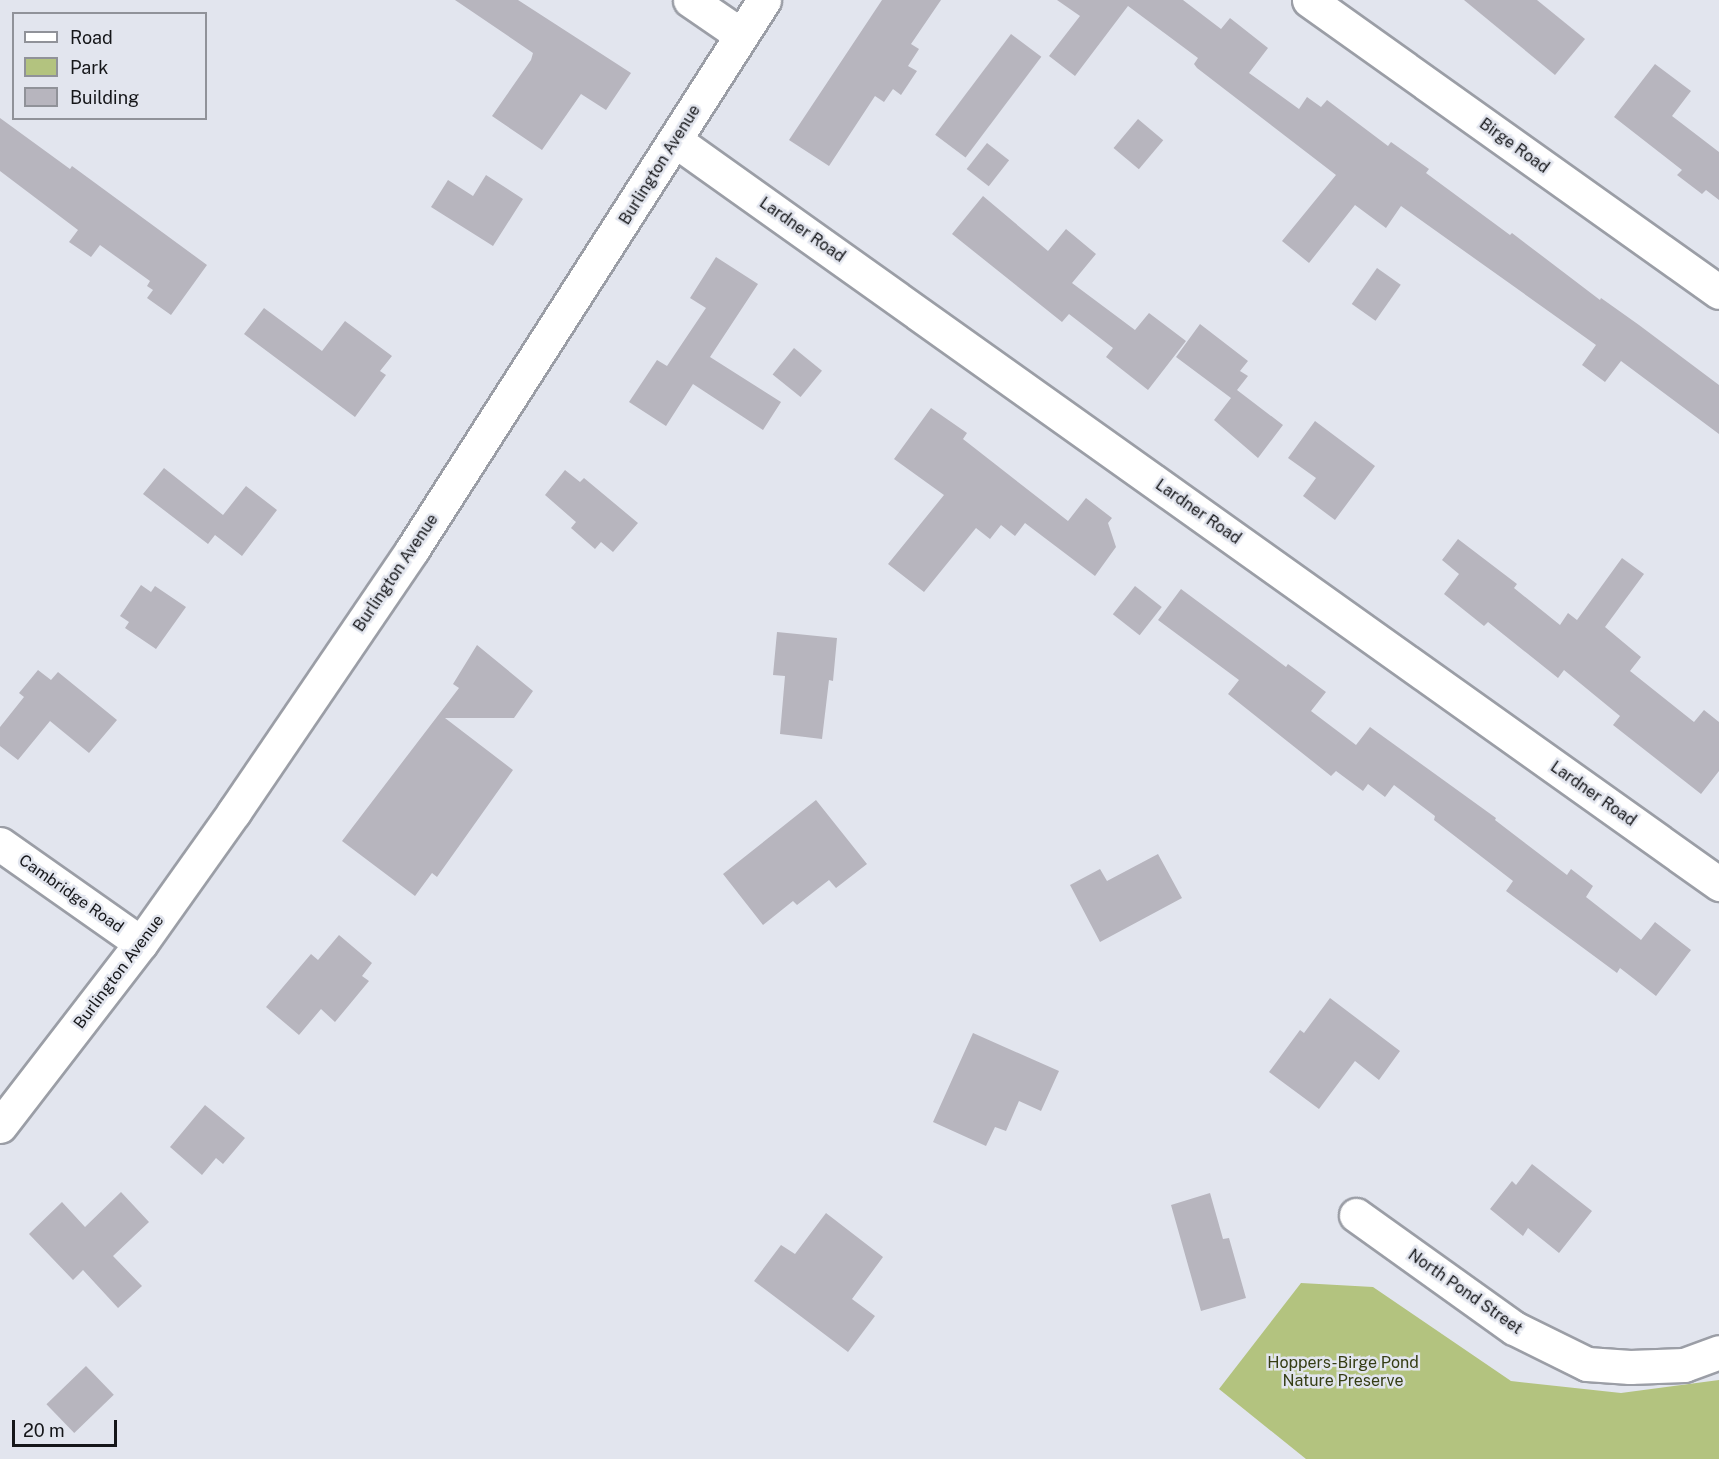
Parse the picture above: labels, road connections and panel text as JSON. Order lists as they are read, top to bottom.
{
  "streets": {
    "street": [
      "Birge Road",
      "Burlington Avenue",
      "Lardner Road",
      "Cambridge Road",
      "North Pond Street"
    ]
  },
  "crossings": [
    ["Burlington Avenue", "Lardner Road"],
    ["Burlington Avenue", "Cambridge Road"]
  ],
  "parks": ["Hoppers-Birge Pond Nature Preserve"],
  "legend": ["Road", "Park", "Building"],
  "scale_bar": "20 m"
}
